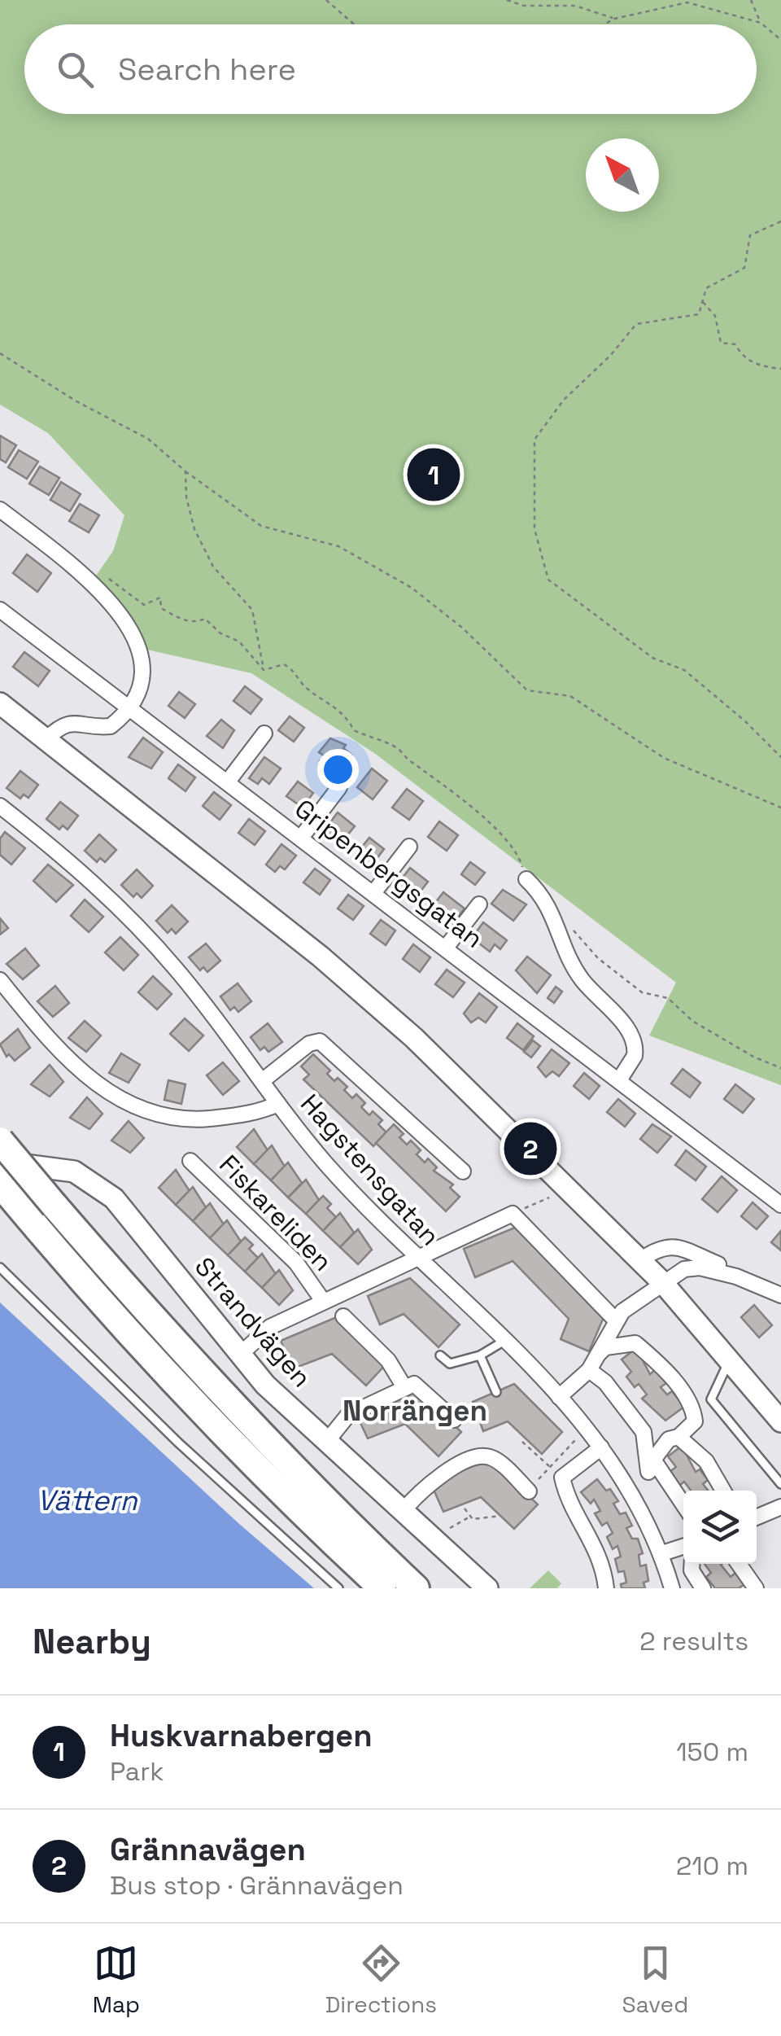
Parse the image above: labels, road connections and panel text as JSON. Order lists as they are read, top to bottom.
{
  "streets": {
    "main road": ["Strandvägen"],
    "street": ["Gripenbergsgatan", "Hagstensgatan", "Fiskareliden"]
  },
  "crossings": [
    ["Hagstensgatan", "Fiskareliden"],
    ["Fiskareliden", "Strandvägen"]
  ],
  "districts": ["Norrängen"],
  "water": ["Vättern"],
  "north": "top left",
  "page": {
    "search": "Search here",
    "pins": ["1", "2"],
    "heading": ["Nearby", "2 results"],
    "list": [
      {
        "mark": "1",
        "name": "Huskvarnabergen",
        "note": "Park",
        "value": "150 m"
      },
      {
        "mark": "2",
        "name": "Grännavägen",
        "note": "Bus stop · Grännavägen",
        "value": "210 m"
      }
    ],
    "nav": ["Map", "Directions", "Saved"]
  }
}
